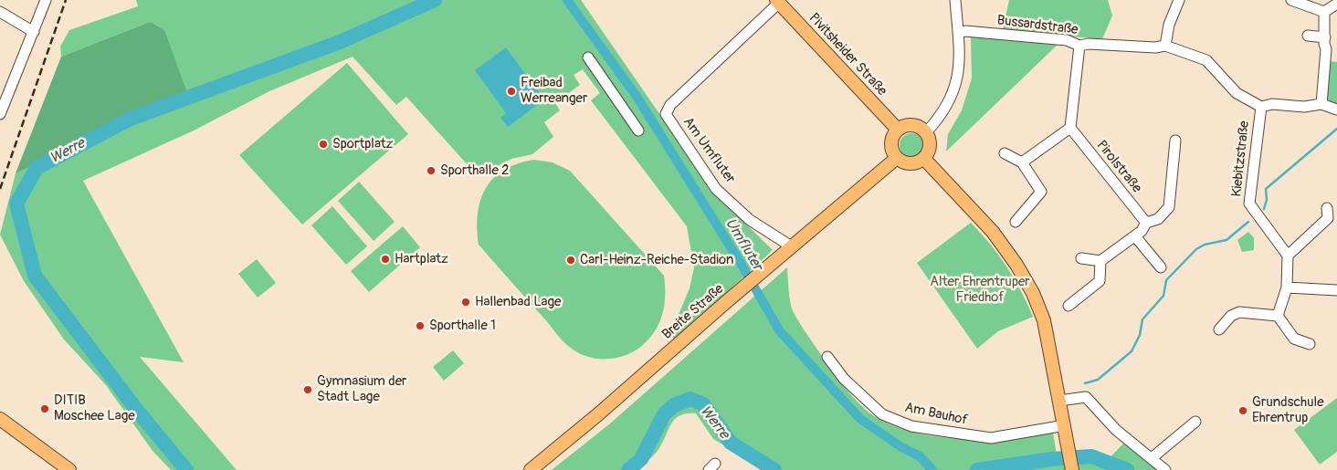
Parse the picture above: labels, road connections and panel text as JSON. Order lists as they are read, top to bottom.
{
  "streets": {
    "main road": ["Pivitsheider Straße", "Breite Straße"],
    "street": [
      "Bussardstraße",
      "Am Umfluter",
      "Kiebitzstraße",
      "Pirolstraße",
      "Am Bauhof"
    ]
  },
  "crossings": [
    ["Bussardstraße", "Kiebitzstraße"],
    ["Pivitsheider Straße", "Am Umfluter"],
    ["Pivitsheider Straße", "Breite Straße"],
    ["Am Umfluter", "Breite Straße"]
  ],
  "water": ["Werre", "Umfluter"],
  "parks": ["Alter Ehrentruper Friedhof"],
  "places": [
    "Freibad Werreanger",
    "Sportplatz",
    "Sporthalle 2",
    "Hartplatz",
    "Carl-Heinz-Reiche-Stadion",
    "Hallenbad Lage",
    "Sporthalle 1",
    "Gymnasium der Stadt Lage",
    "DITIB Moschee Lage",
    "Grundschule Ehrentrup"
  ]
}
